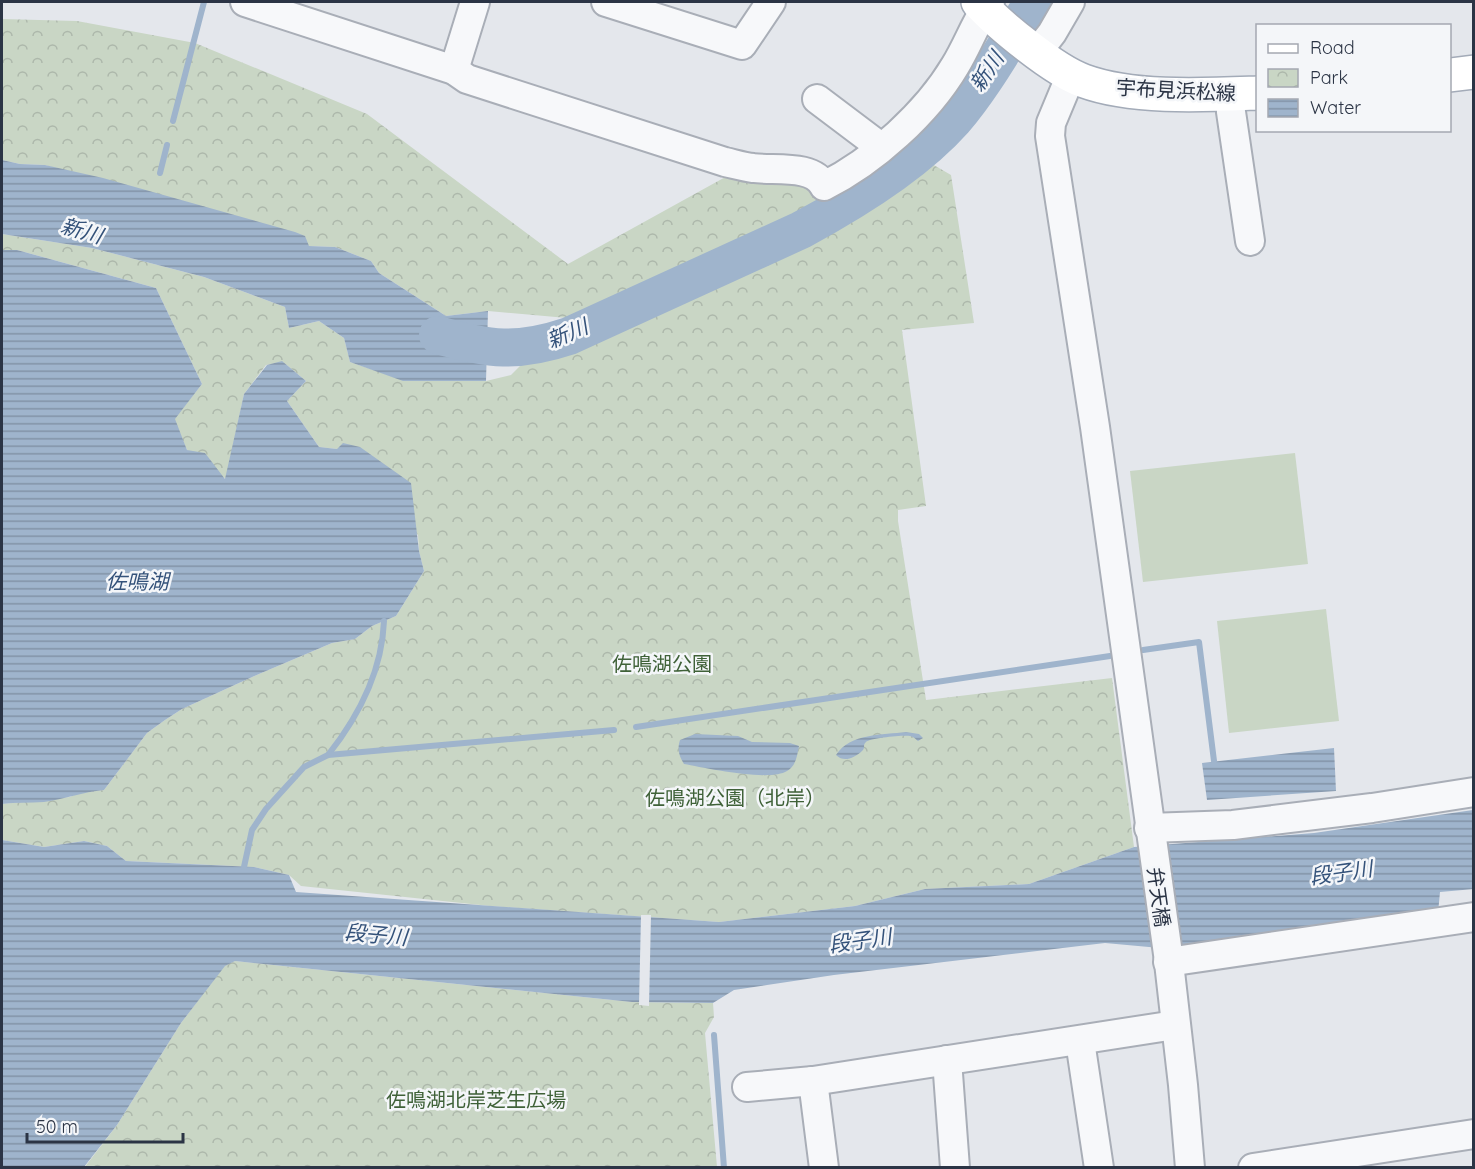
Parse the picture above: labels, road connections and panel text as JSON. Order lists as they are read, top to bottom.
{
  "streets": {
    "main road": ["宇布見浜松線"],
    "street": ["弁天橋"]
  },
  "crossings": [
    ["宇布見浜松線", "弁天橋"]
  ],
  "water": ["新川", "佐鳴湖", "段子川"],
  "parks": ["佐鳴湖公園", "佐鳴湖公園（北岸）", "佐鳴湖北岸芝生広場"],
  "legend": ["Road", "Park", "Water"],
  "scale_bar": "50 m"
}
